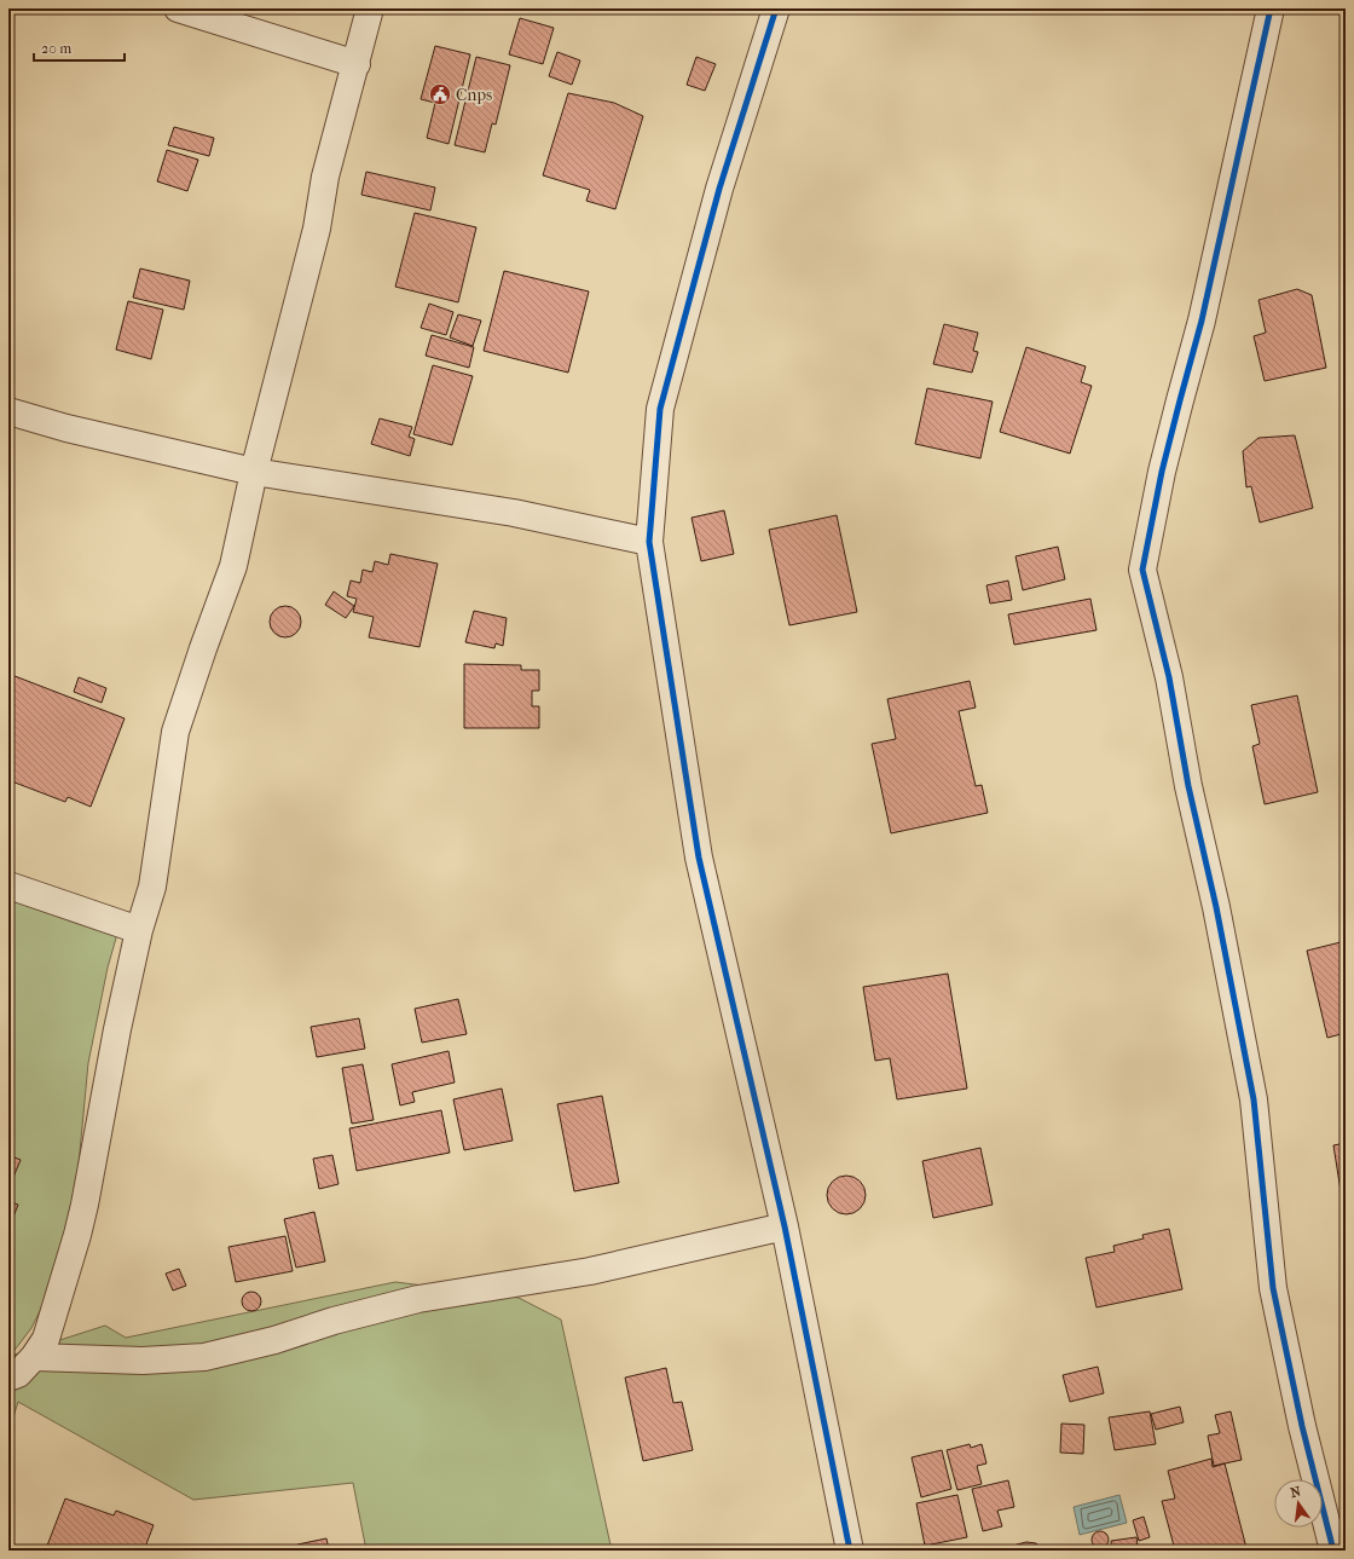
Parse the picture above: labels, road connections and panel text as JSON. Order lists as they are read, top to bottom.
{
  "places": {
    "public building": ["Cnps"]
  },
  "scale_bar": "20 m",
  "north": "top"
}
